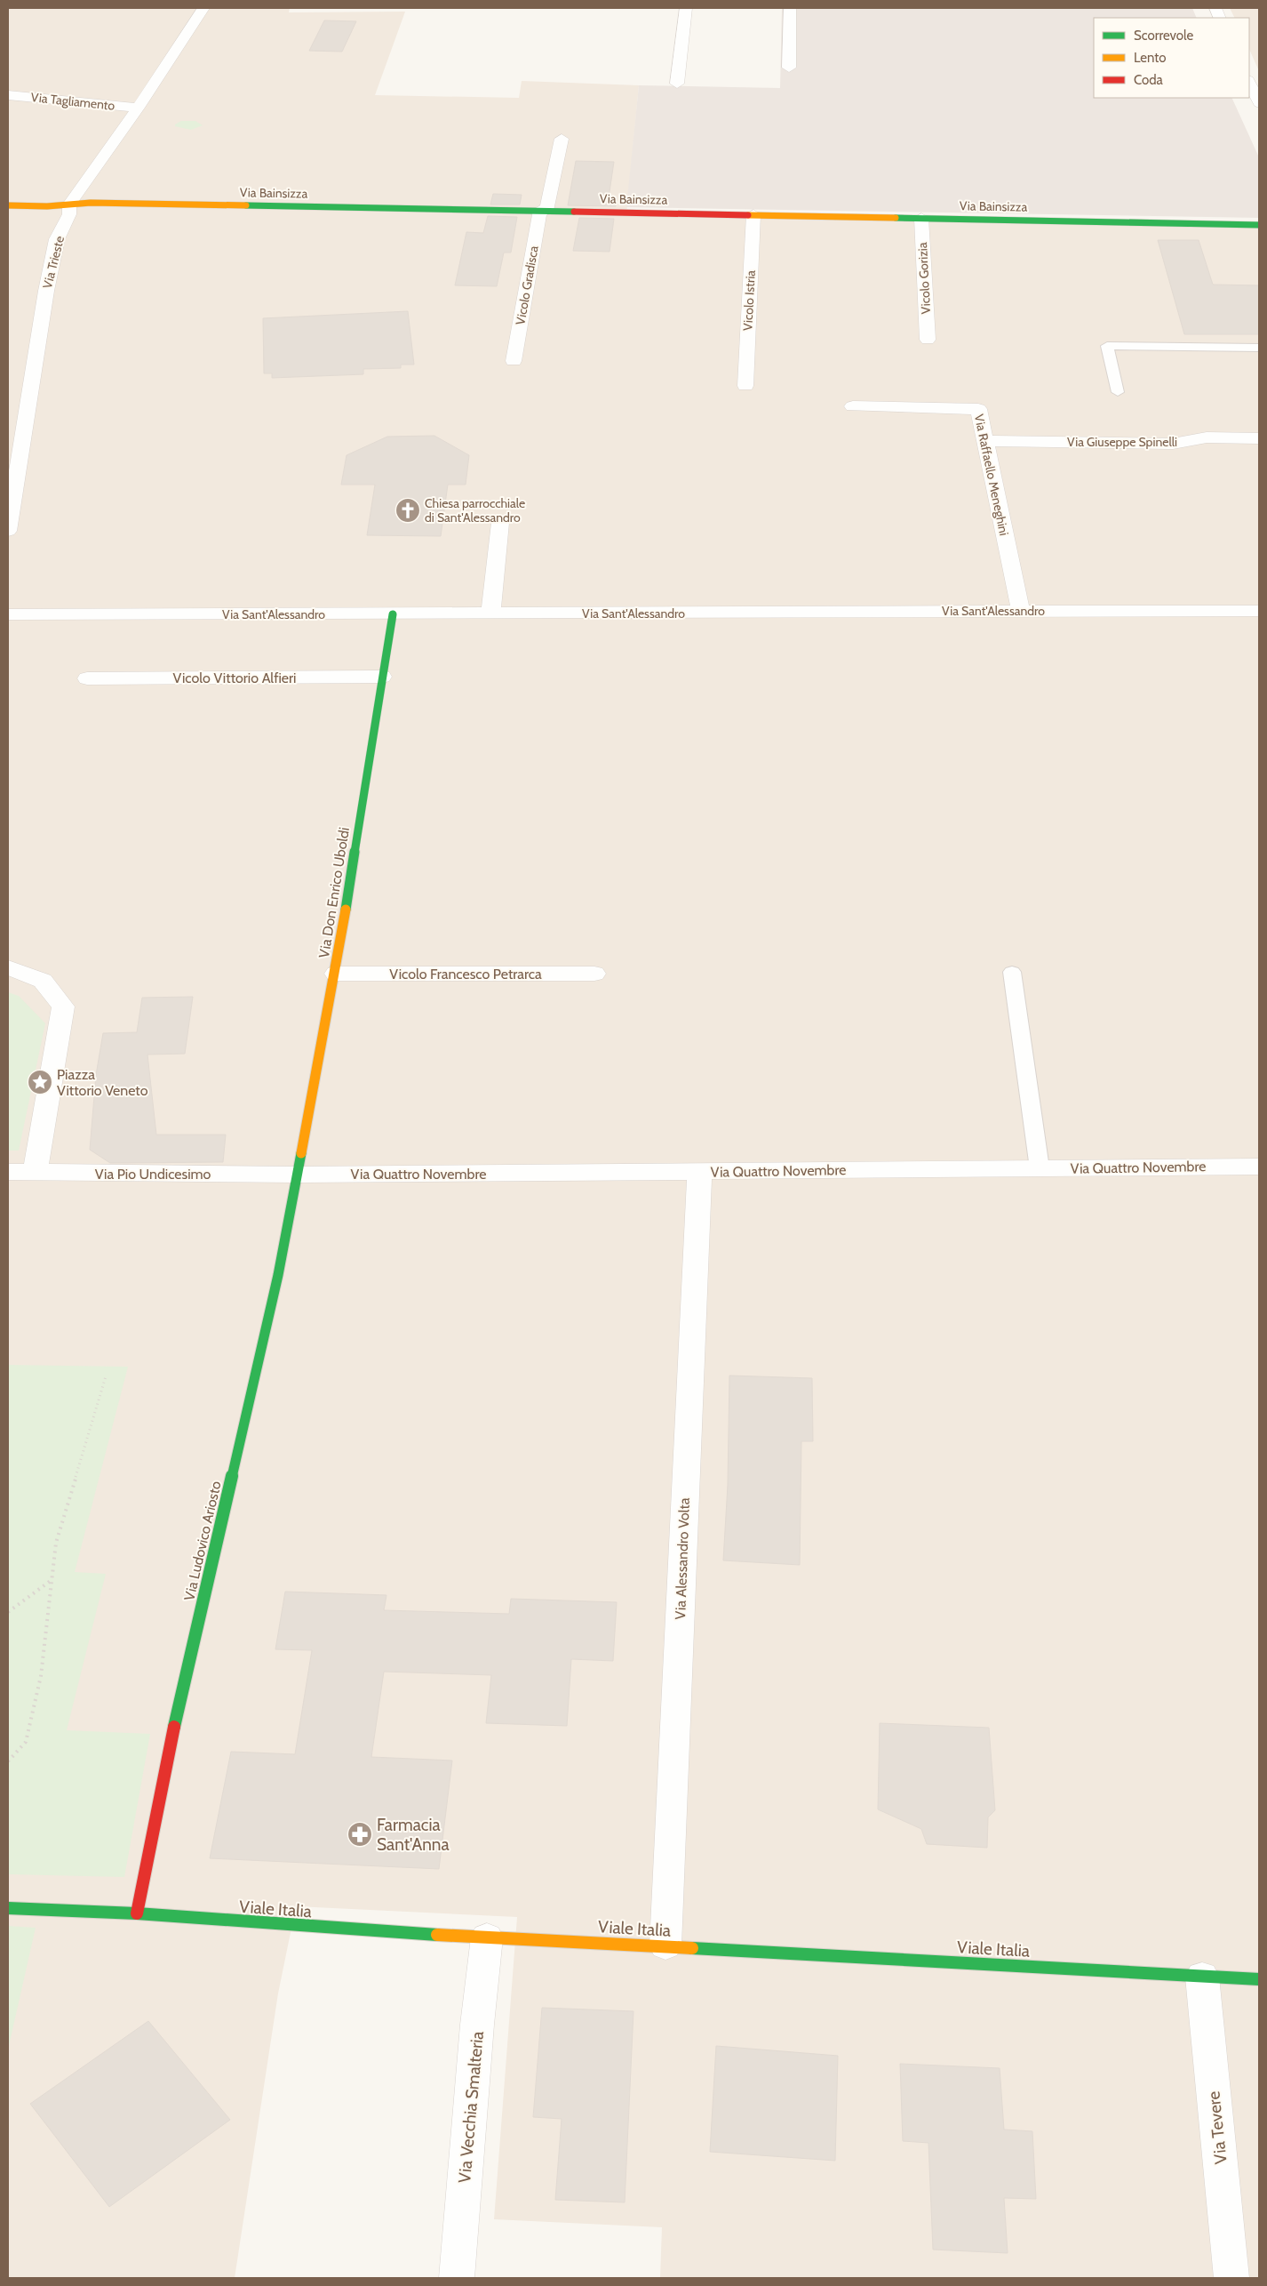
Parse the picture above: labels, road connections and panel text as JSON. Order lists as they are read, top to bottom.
{
  "streets": {
    "street": [
      "Via Tagliamento",
      "Via Bainsizza",
      "Via Trieste",
      "Vicolo Gorizia",
      "Vicolo Gradisca",
      "Vicolo Istria",
      "Via Giuseppe Spinelli",
      "Via Raffaello Meneghini",
      "Via Sant'Alessandro",
      "Vicolo Vittorio Alfieri",
      "Via Don Enrico Uboldi",
      "Vicolo Francesco Petrarca",
      "Via Quattro Novembre",
      "Via Pio Undicesimo",
      "Via Ludovico Ariosto",
      "Via Alessandro Volta",
      "Viale Italia",
      "Via Vecchia Smalteria",
      "Via Tevere"
    ]
  },
  "crossings": [
    ["Via Tagliamento", "Via Trieste"],
    ["Via Bainsizza", "Via Trieste"],
    ["Via Bainsizza", "Vicolo Gorizia"],
    ["Via Bainsizza", "Vicolo Gradisca"],
    ["Via Bainsizza", "Vicolo Istria"],
    ["Via Giuseppe Spinelli", "Via Raffaello Meneghini"],
    ["Via Raffaello Meneghini", "Via Sant'Alessandro"],
    ["Via Sant'Alessandro", "Via Don Enrico Uboldi"],
    ["Vicolo Vittorio Alfieri", "Via Don Enrico Uboldi"],
    ["Via Don Enrico Uboldi", "Vicolo Francesco Petrarca"],
    ["Via Don Enrico Uboldi", "Via Quattro Novembre"],
    ["Via Don Enrico Uboldi", "Via Pio Undicesimo"],
    ["Via Don Enrico Uboldi", "Via Ludovico Ariosto"],
    ["Via Quattro Novembre", "Via Pio Undicesimo"],
    ["Via Quattro Novembre", "Via Ludovico Ariosto"],
    ["Via Quattro Novembre", "Via Alessandro Volta"],
    ["Via Pio Undicesimo", "Via Ludovico Ariosto"],
    ["Via Ludovico Ariosto", "Viale Italia"],
    ["Via Alessandro Volta", "Viale Italia"],
    ["Viale Italia", "Via Vecchia Smalteria"],
    ["Viale Italia", "Via Tevere"]
  ],
  "places": {
    "church": ["Chiesa parrocchiale di Sant'Alessandro"],
    "place": ["Piazza Vittorio Veneto"],
    "pharmacy": ["Farmacia Sant'Anna"]
  },
  "legend": ["Scorrevole", "Lento", "Coda"]
}
